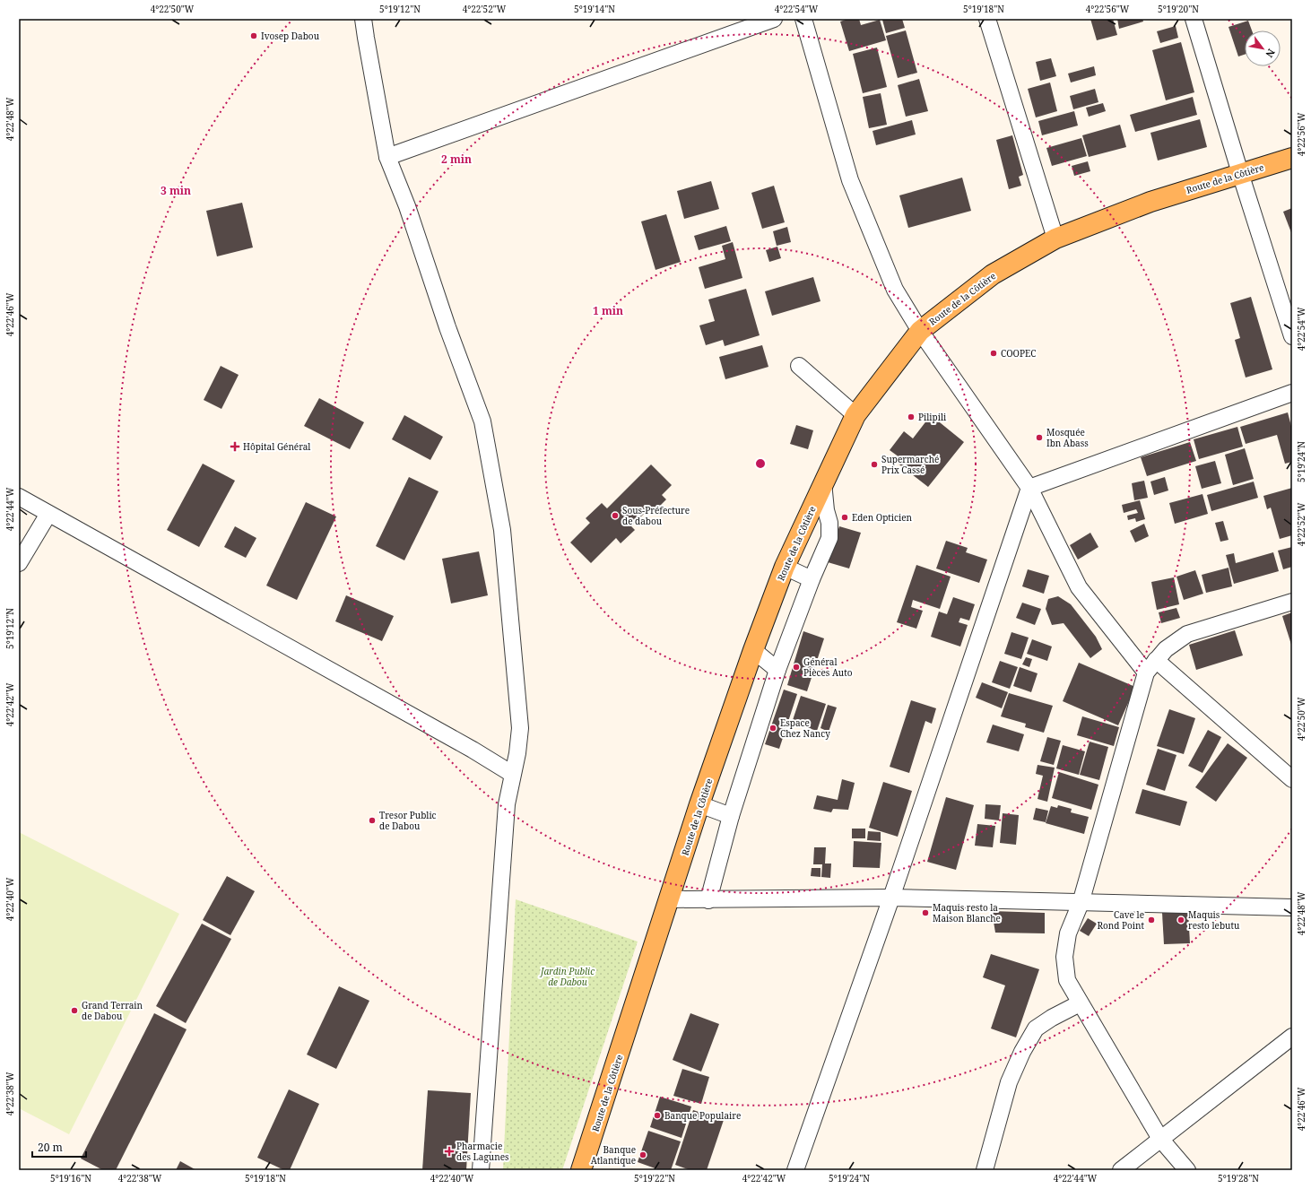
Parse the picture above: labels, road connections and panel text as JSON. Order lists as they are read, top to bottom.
{
  "streets": {
    "main road": ["Route de la Côtière"]
  },
  "parks": ["Jardin Public de Dabou"],
  "places": {
    "other": [
      "Ivosep Dabou",
      "COOPEC",
      "Pilipili",
      "Mosquée Ibn Abass",
      "Supermarché Prix Cassé",
      "Sous-Préfecture de dabou",
      "Eden Opticien",
      "Général Pièces Auto",
      "Espace Chez Nancy",
      "Tresor Public de Dabou",
      "Maquis resto la Maison Blanche",
      "Cave le Rond Point",
      "Maquis resto lebutu",
      "Grand Terrain de Dabou",
      "Banque Populaire",
      "Banque Atlantique"
    ],
    "health": ["Hôpital Général", "Pharmacie des Lagunes"]
  },
  "scale_bar": "20 m",
  "north": "bottom right",
  "coordinates": [
    "4°22'50\"W",
    "5°19'12\"N",
    "4°22'52\"W",
    "5°19'14\"N",
    "4°22'54\"W",
    "5°19'18\"N",
    "4°22'56\"W",
    "5°19'20\"N",
    "4°22'48\"W",
    "4°22'46\"W",
    "5°19'24\"N",
    "4°22'44\"W",
    "4°22'42\"W",
    "4°22'40\"W",
    "4°22'38\"W",
    "5°19'16\"N",
    "5°19'22\"N",
    "5°19'28\"N"
  ],
  "rings": ["2 min", "3 min", "1 min"]
}
